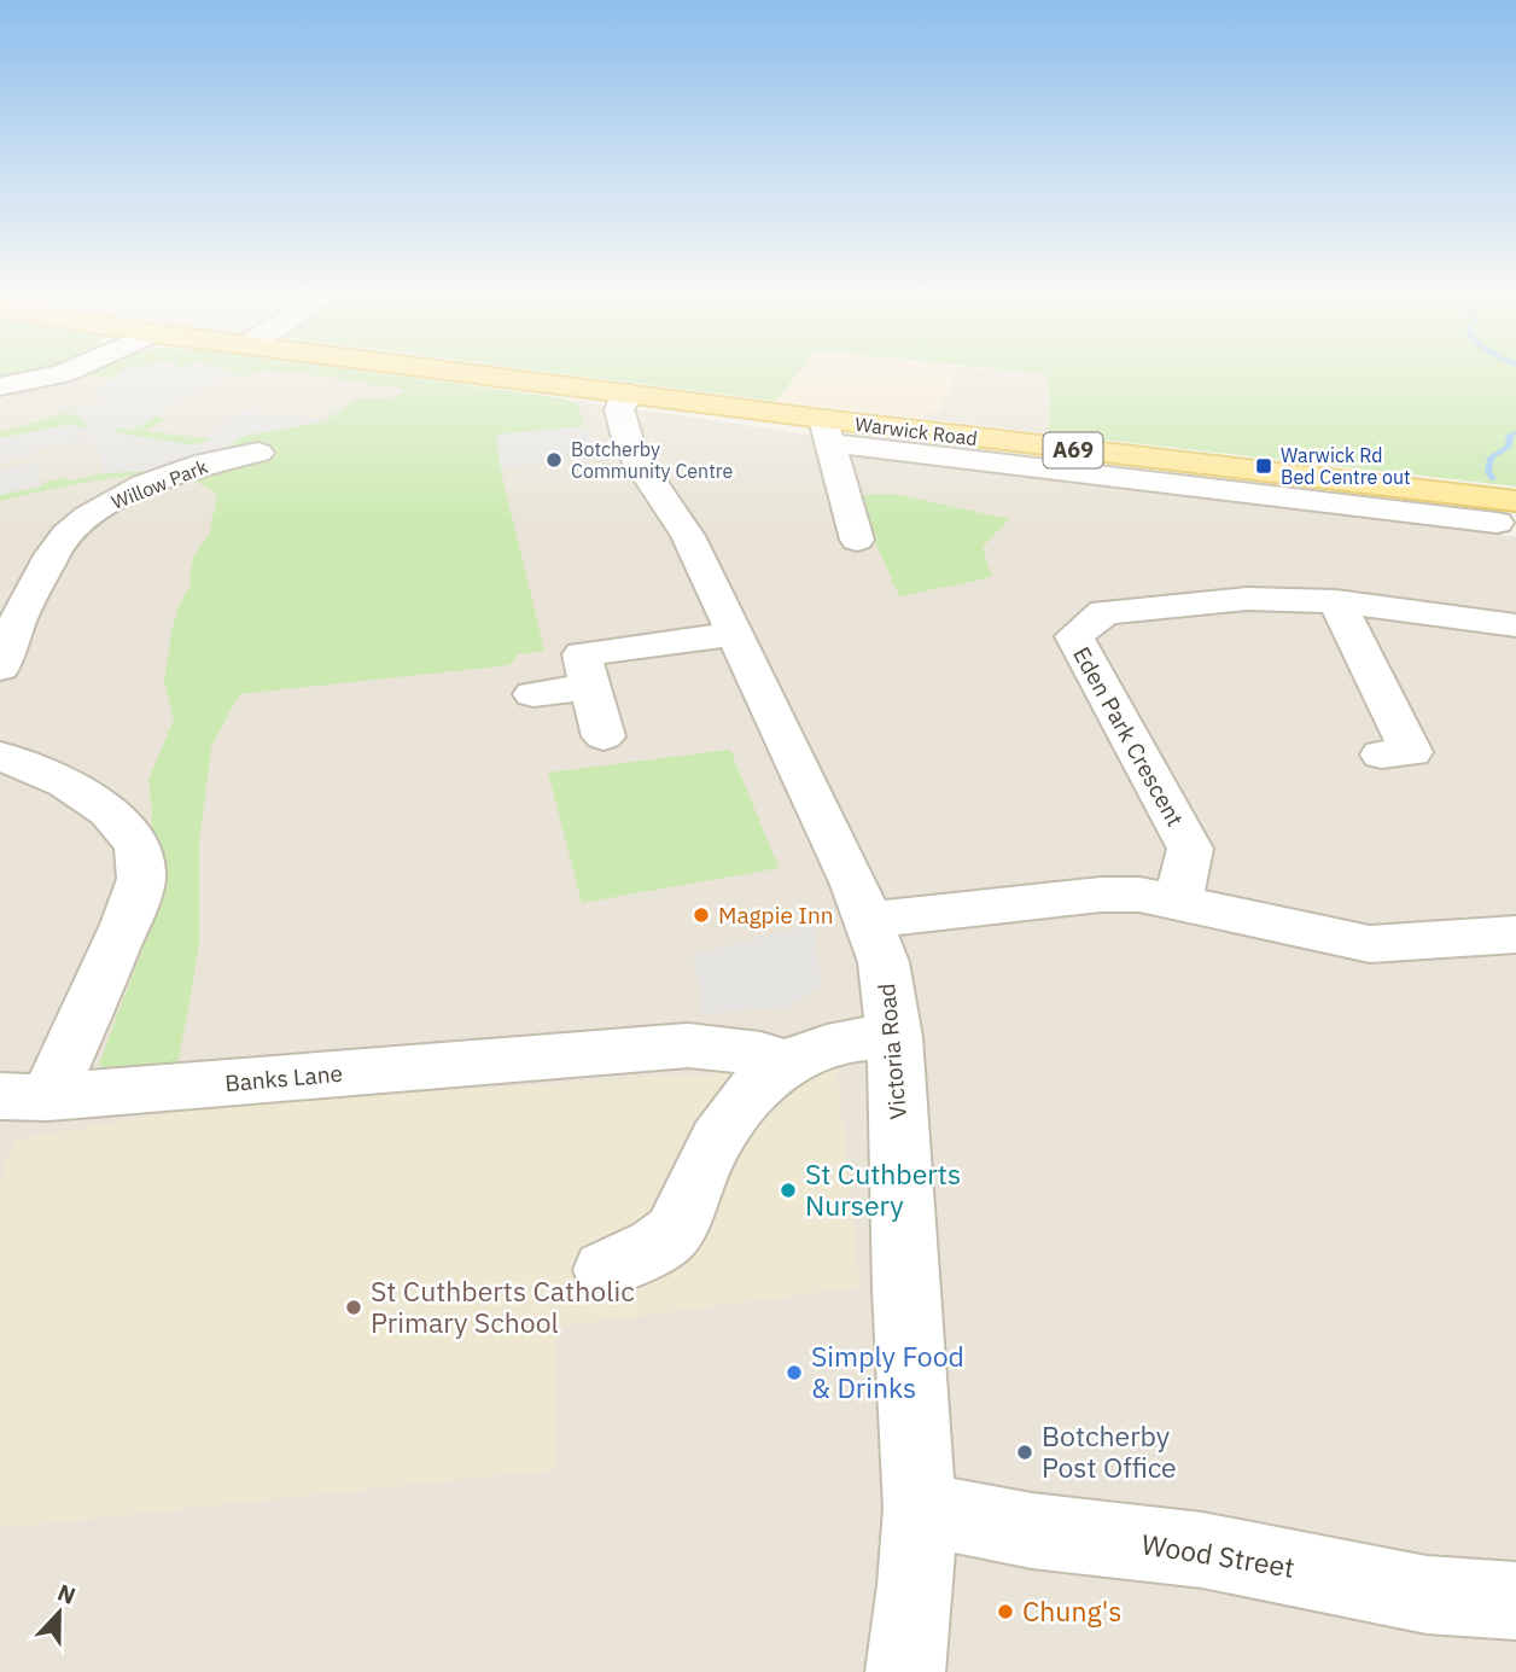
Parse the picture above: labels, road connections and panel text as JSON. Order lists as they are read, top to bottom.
{
  "streets": {
    "main road": ["Warwick Road"],
    "street": [
      "Willow Park",
      "Eden Park Crescent",
      "Victoria Road",
      "Banks Lane",
      "Wood Street"
    ]
  },
  "crossings": [
    ["Warwick Road", "Victoria Road"],
    ["Victoria Road", "Wood Street"]
  ],
  "places": {
    "other": [
      "Botcherby Community Centre",
      "Magpie Inn",
      "St Cuthberts Nursery",
      "St Cuthberts Catholic Primary School",
      "Simply Food & Drinks",
      "Botcherby Post Office",
      "Chung's"
    ],
    "transit": ["Warwick Rd Bed Centre out"]
  },
  "north": "top"
}
